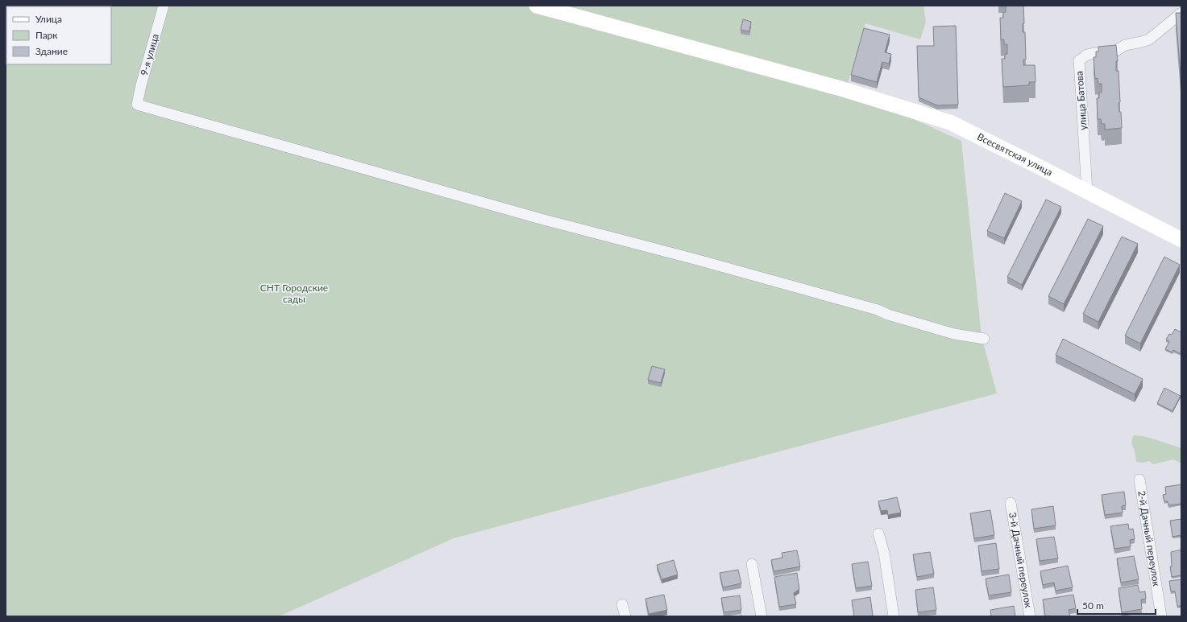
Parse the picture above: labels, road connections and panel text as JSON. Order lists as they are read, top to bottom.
{
  "streets": {
    "street": [
      "9-я улица",
      "улица Батова",
      "Всесвятская улица",
      "2-й Дачный переулок",
      "3-й Дачный переулок"
    ]
  },
  "crossings": [
    ["улица Батова", "Всесвятская улица"]
  ],
  "parks": ["СНТ Городские сады"],
  "legend": ["Улица", "Парк", "Здание"],
  "scale_bar": "50 m"
}
